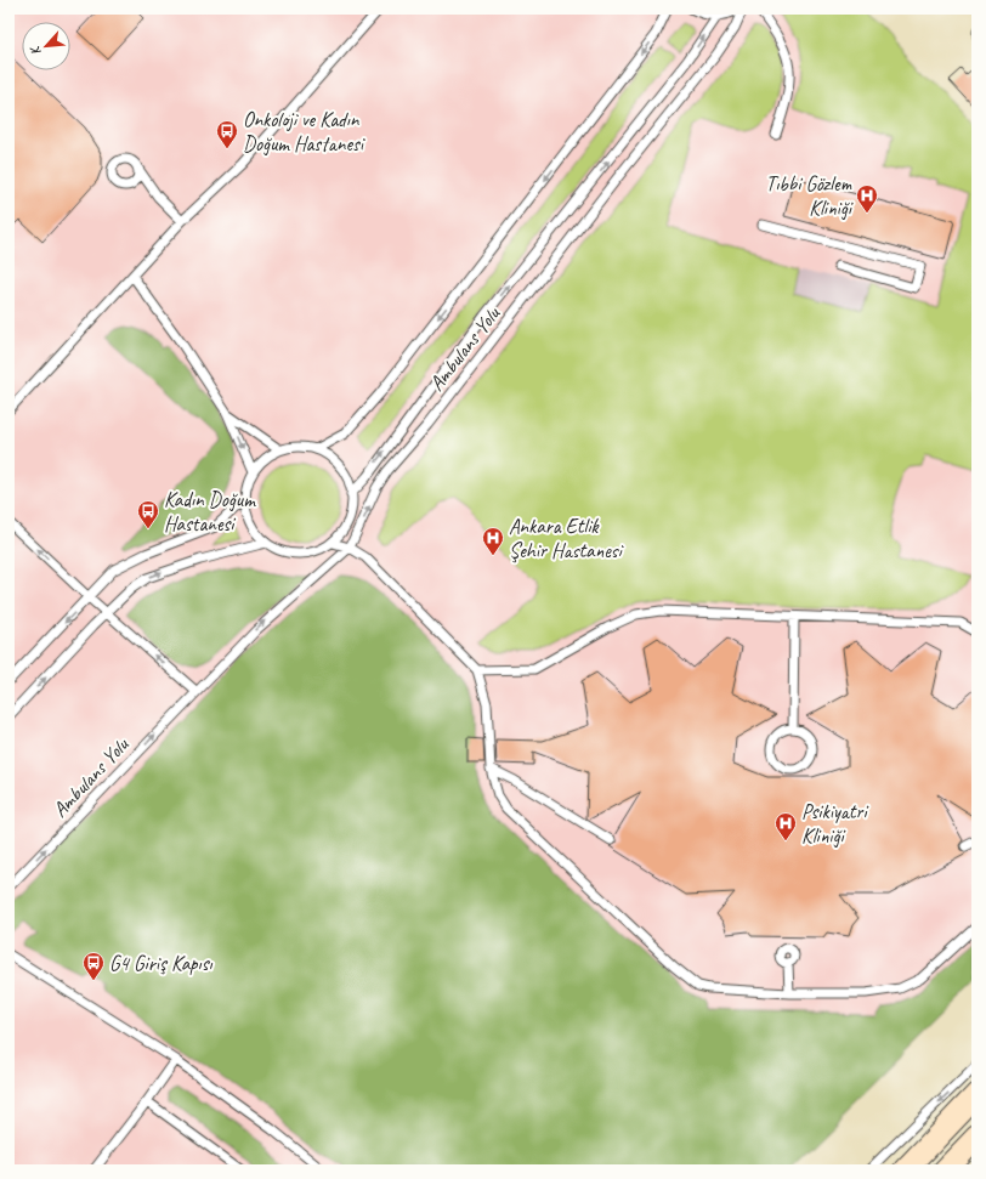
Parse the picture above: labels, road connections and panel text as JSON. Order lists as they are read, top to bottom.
{
  "streets": {
    "lane": ["Ambulans Yolu"]
  },
  "places": {
    "bus stop": ["Onkoloji ve Kadın Doğum Hastanesi", "Kadın Doğum Hastanesi", "G4 Giriş Kapısı"],
    "hospital": ["Tıbbi Gözlem Kliniği", "Ankara Etlik Şehir Hastanesi", "Psikiyatri Kliniği"]
  },
  "north": "bottom left"
}
